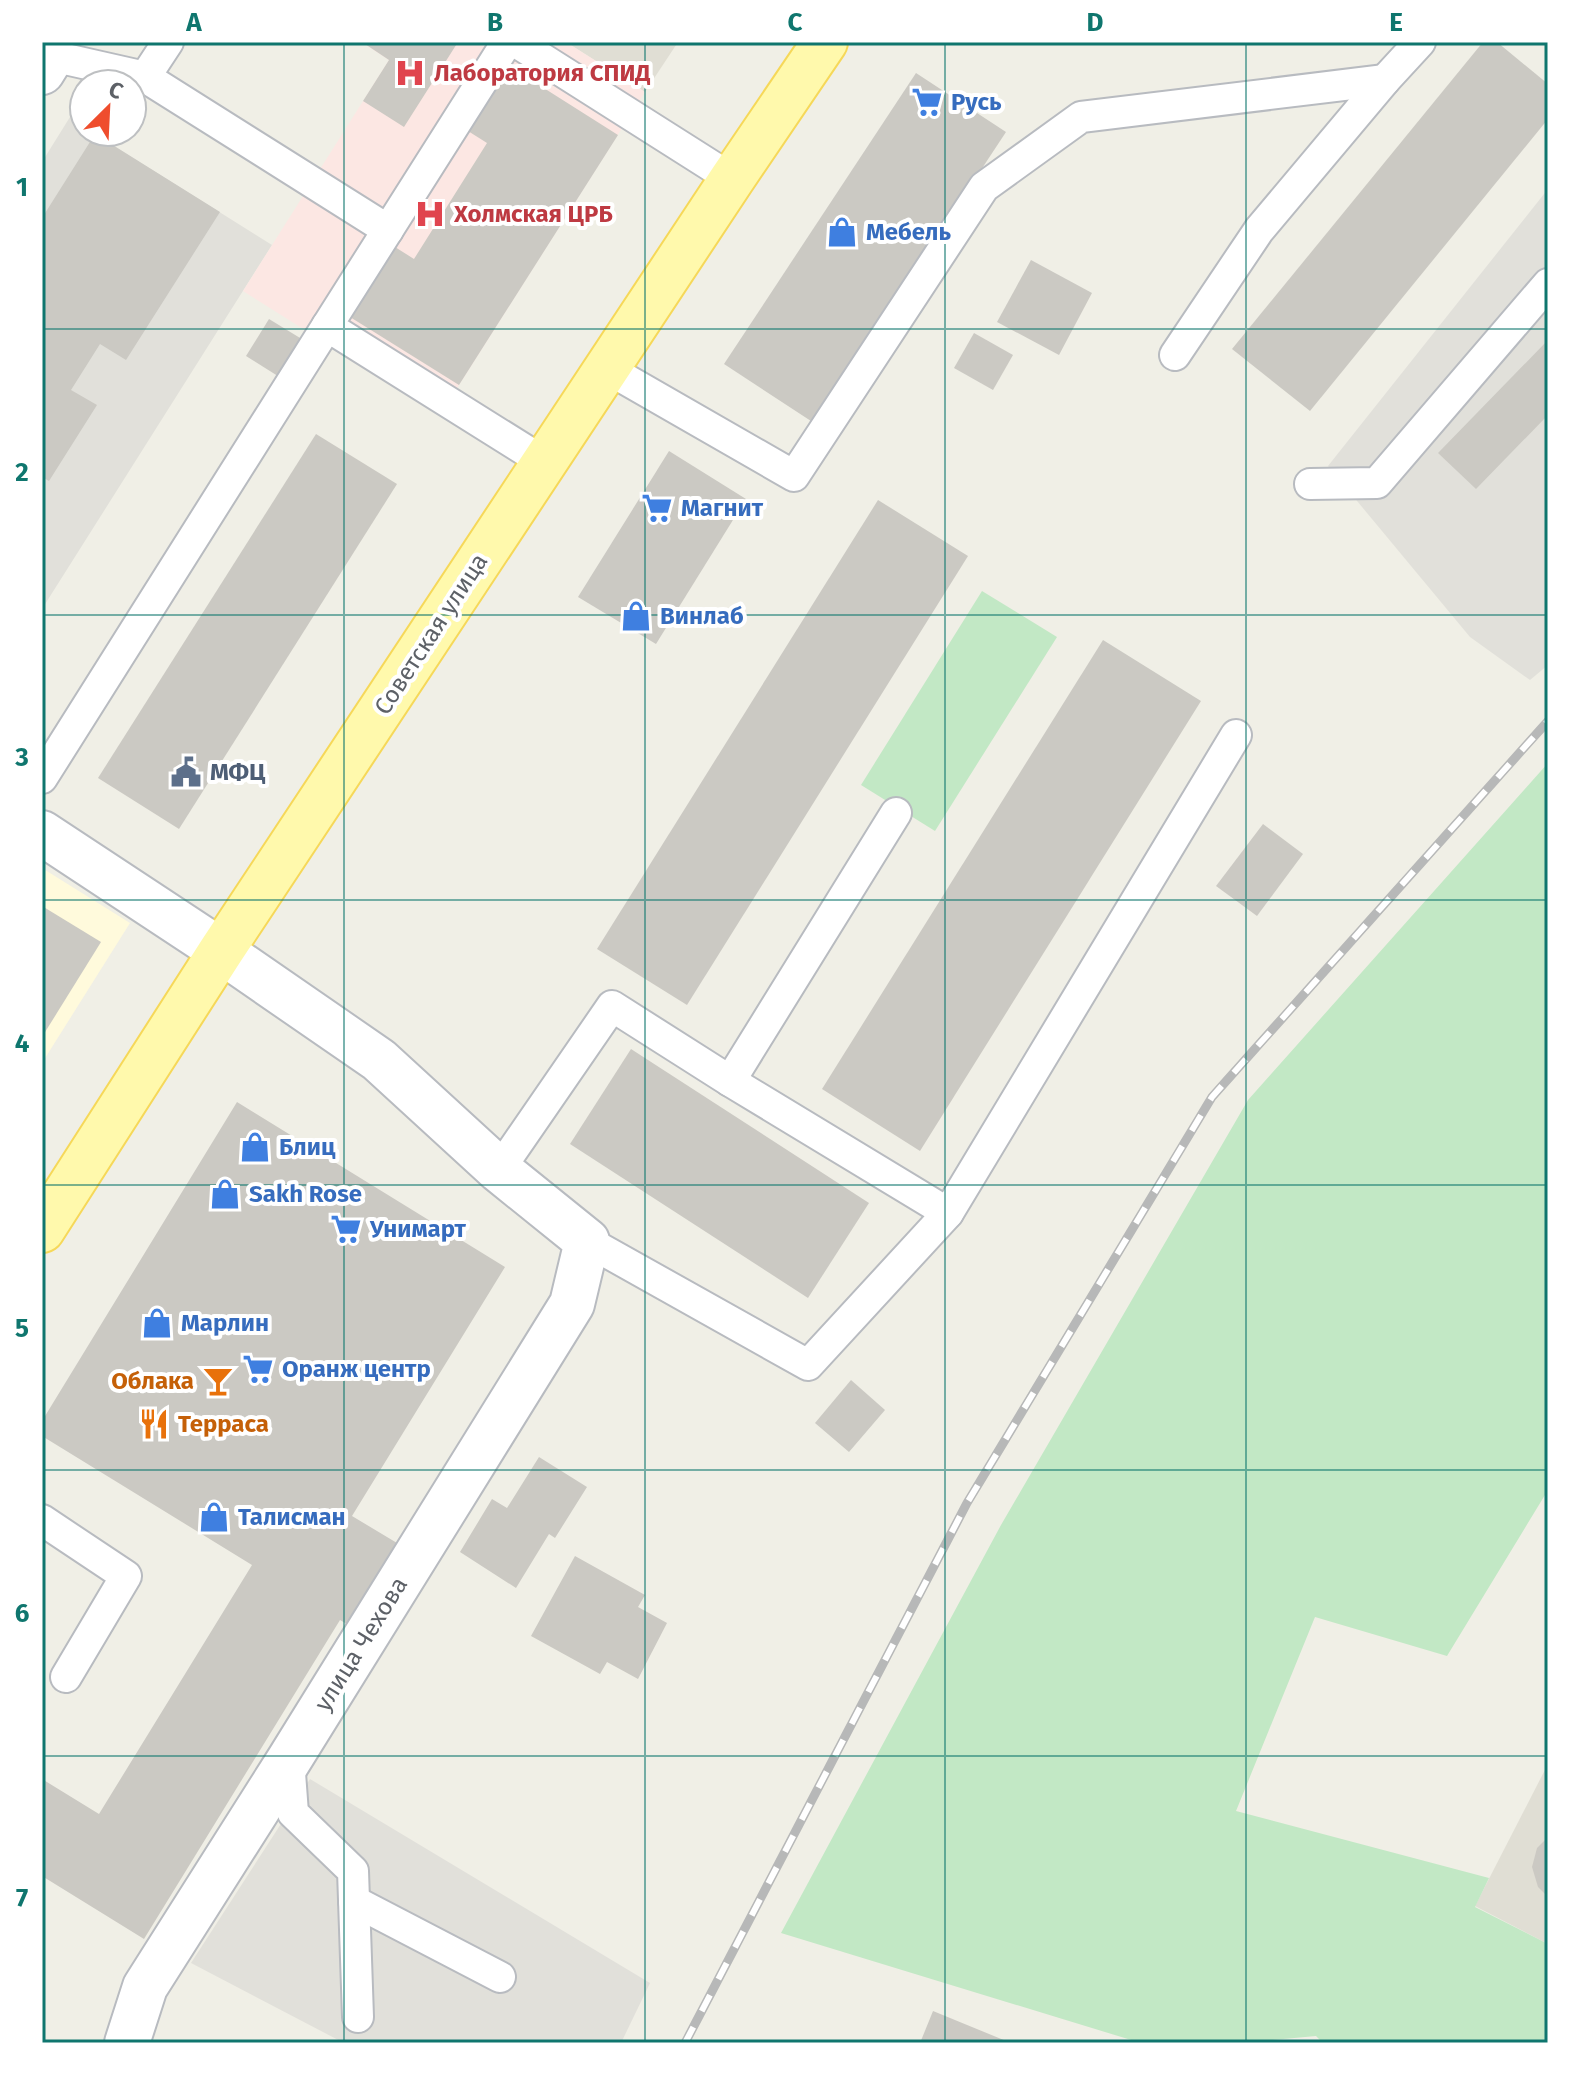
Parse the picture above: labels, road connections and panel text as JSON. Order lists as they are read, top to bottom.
{
  "streets": {
    "main road": ["Советская улица"],
    "street": ["улица Чехова"]
  },
  "places": {
    "hospital": ["Лаборатория СПИД", "Холмская ЦРБ"],
    "supermarket": [
      "Русь",
      "Магнит",
      "Унимарт",
      "Оранж центр"
    ],
    "shop": [
      "Мебель",
      "Винлаб",
      "Блиц",
      "Sakh Rose",
      "Марлин",
      "Талисман"
    ],
    "public building": ["МФЦ"],
    "bar": ["Облака"],
    "restaurant": ["Терраса"]
  },
  "north": "top right",
  "grid": {
    "columns": [
      "A",
      "B",
      "C",
      "D",
      "E"
    ],
    "rows": [
      "1",
      "2",
      "3",
      "4",
      "5",
      "6",
      "7"
    ]
  }
}
